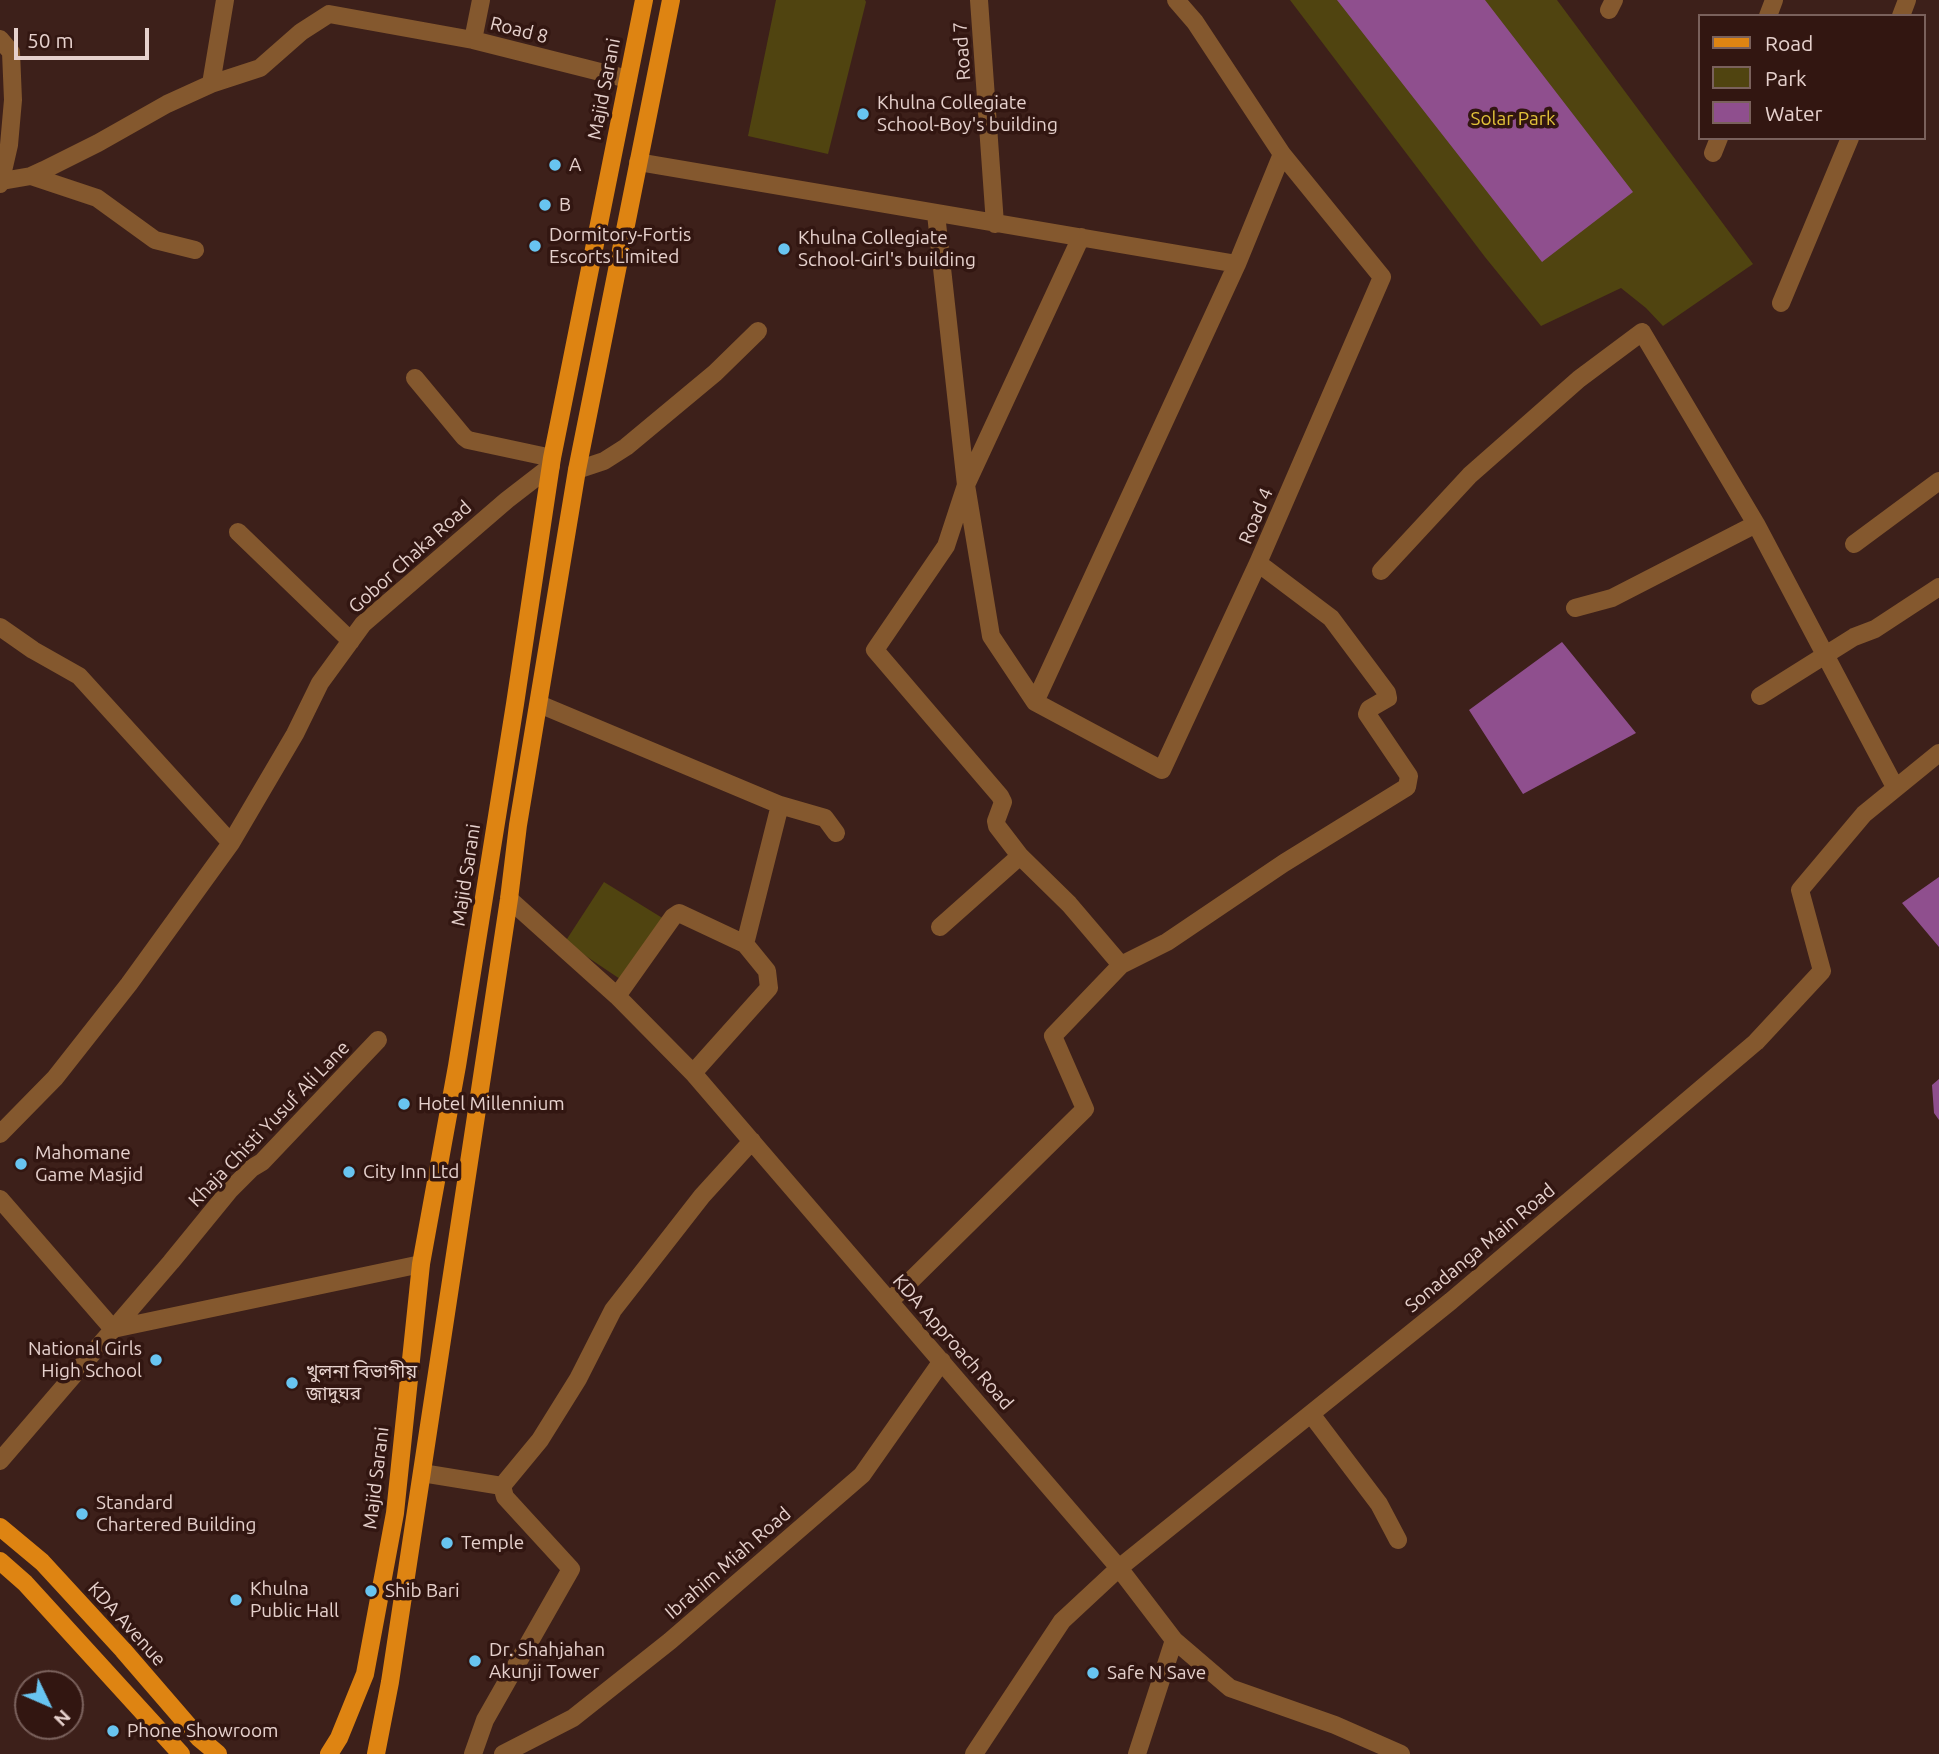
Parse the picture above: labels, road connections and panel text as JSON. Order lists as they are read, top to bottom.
{
  "streets": {
    "main road": ["Majid Sarani", "KDA Avenue"],
    "street": [
      "Road 8",
      "Road 7",
      "Road 4",
      "Gobor Chaka Road",
      "Khaja Chisti Yusuf Ali Lane",
      "Sonadanga Main Road",
      "KDA Approach Road",
      "Ibrahim Miah Road"
    ]
  },
  "crossings": [
    ["Road 8", "Majid Sarani"],
    ["Majid Sarani", "Gobor Chaka Road"],
    ["Sonadanga Main Road", "KDA Approach Road"],
    ["KDA Approach Road", "Ibrahim Miah Road"]
  ],
  "parks": ["Solar Park"],
  "places": [
    "Khulna Collegiate School-Boy's building",
    "A",
    "B",
    "Dormitory-Fortis Escorts Limited",
    "Khulna Collegiate School-Girl's building",
    "Hotel Millennium",
    "Mahomane Game Masjid",
    "City Inn Ltd",
    "National Girls High School",
    "খুলনা বিভাগীয় জাদুঘর",
    "Standard Chartered Building",
    "Temple",
    "Shib Bari",
    "Khulna Public Hall",
    "Dr. Shahjahan Akunji Tower",
    "Safe N Save",
    "Phone Showroom"
  ],
  "legend": ["Road", "Park", "Water"],
  "scale_bar": "50 m",
  "north": "bottom right"
}
